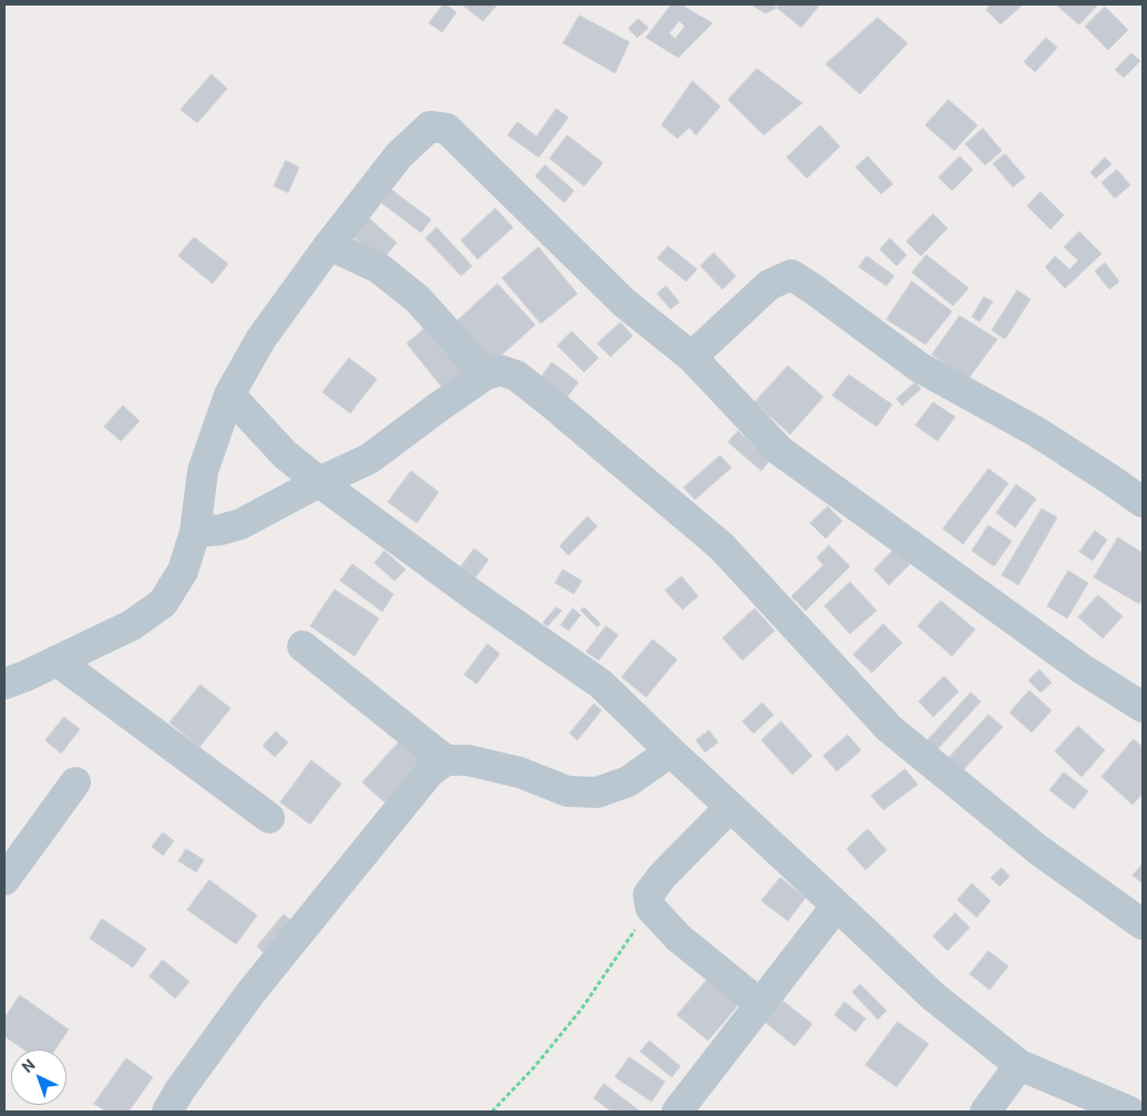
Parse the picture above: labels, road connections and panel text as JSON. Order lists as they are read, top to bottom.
{
  "north": "top left"
}
